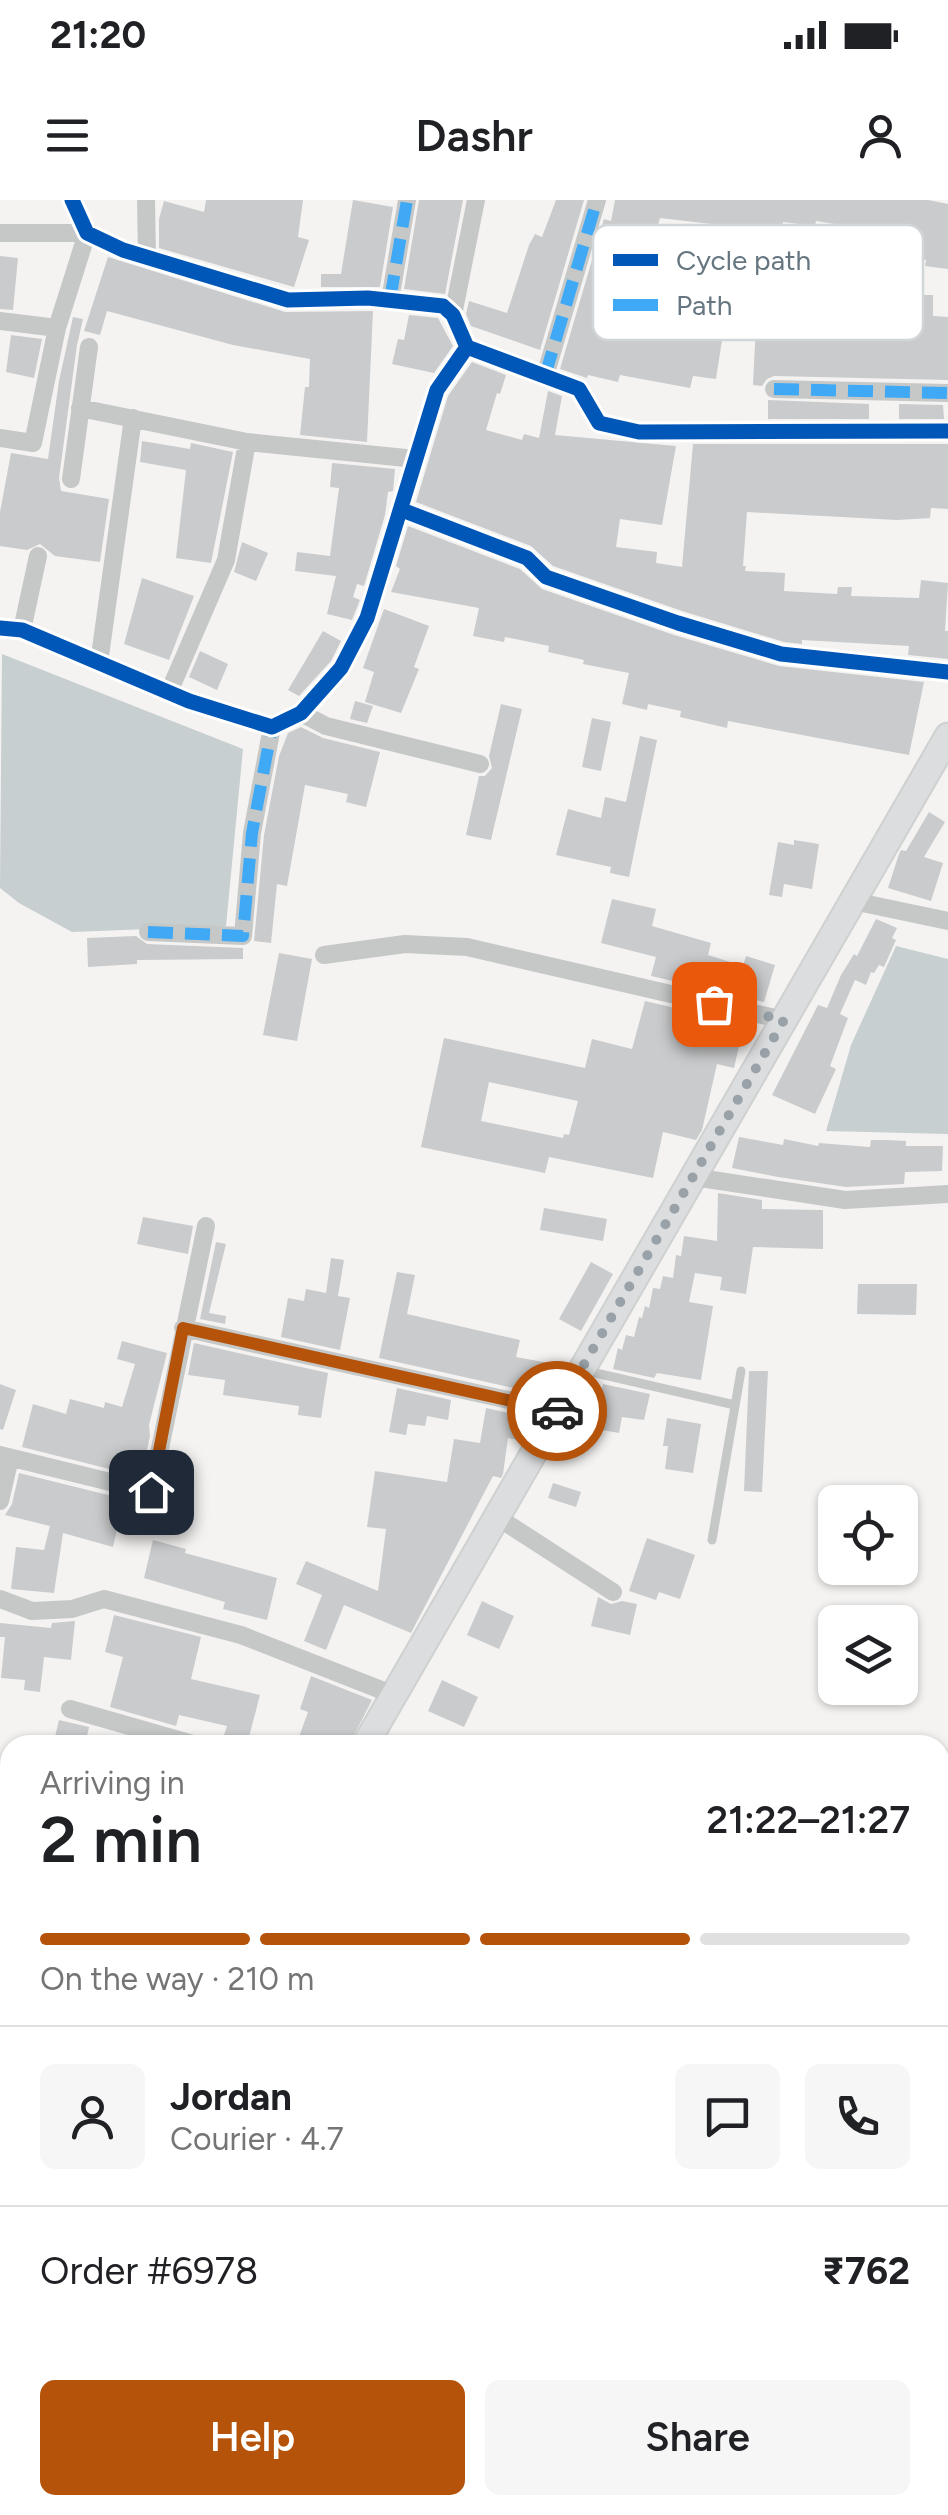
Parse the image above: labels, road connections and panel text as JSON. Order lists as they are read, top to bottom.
{
  "legend": ["Cycle path", "Path"],
  "page": {
    "status": "21:20",
    "header": "Dashr",
    "heading": ["2 min", "Arriving in", "21:22–21:27"],
    "panel": [
      "Jordan",
      "Courier · 4.7",
      "Order #6978",
      "₹762"
    ],
    "bar": "On the way · 210 m",
    "buttons": ["Help", "Share"]
  }
}
